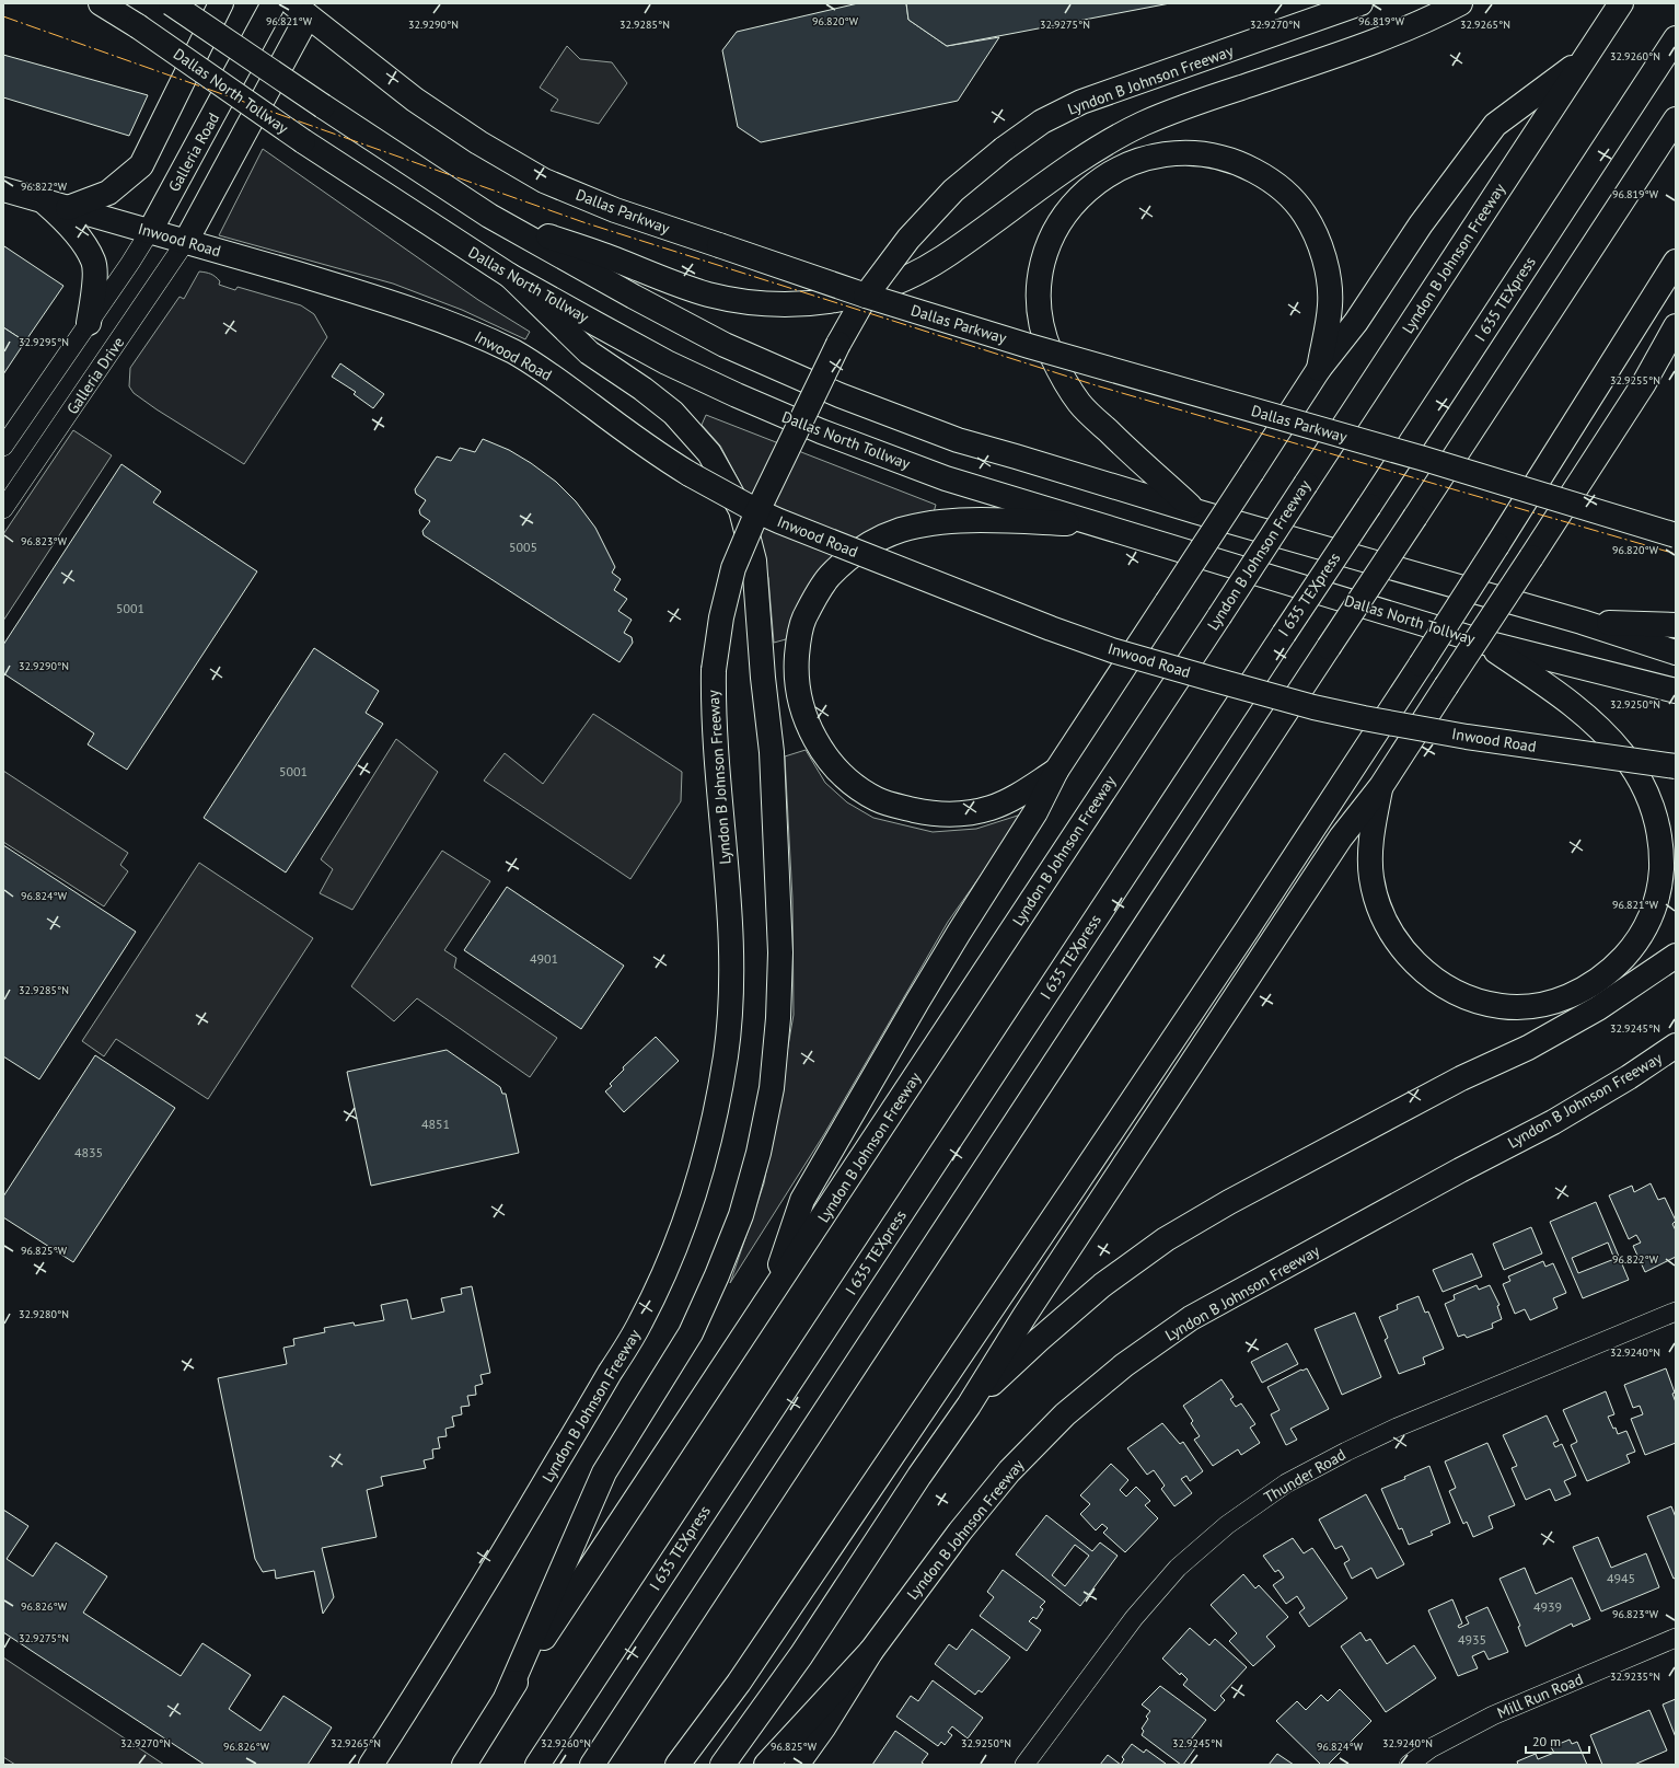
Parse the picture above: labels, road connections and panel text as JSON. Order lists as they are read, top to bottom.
{
  "streets": {
    "main road": [
      "Lyndon B Johnson Freeway",
      "Dallas North Tollway",
      "Galleria Road",
      "Dallas Parkway",
      "Inwood Road",
      "I 635 TEXpress"
    ],
    "street": ["Galleria Drive", "Thunder Road", "Mill Run Road"]
  },
  "crossings": [
    ["Lyndon B Johnson Freeway", "Dallas Parkway"],
    ["Lyndon B Johnson Freeway", "Inwood Road"],
    ["Galleria Road", "Inwood Road"],
    ["Inwood Road", "Galleria Drive"]
  ],
  "house_numbers": [
    "5005",
    "5001",
    "5001",
    "4901",
    "4851",
    "4835",
    "4945",
    "4939",
    "4935"
  ],
  "scale_bar": "20 m",
  "coordinates": [
    "96.821°W",
    "96.820°W",
    "96.819°W",
    "32.9290°N",
    "32.9285°N",
    "32.9275°N",
    "32.9270°N",
    "32.9265°N",
    "32.9260°N",
    "96.822°W",
    "32.9295°N",
    "32.9255°N",
    "96.823°W",
    "32.9250°N",
    "96.824°W",
    "32.9245°N",
    "96.825°W",
    "32.9280°N",
    "32.9240°N",
    "96.826°W",
    "32.9235°N"
  ]
}
